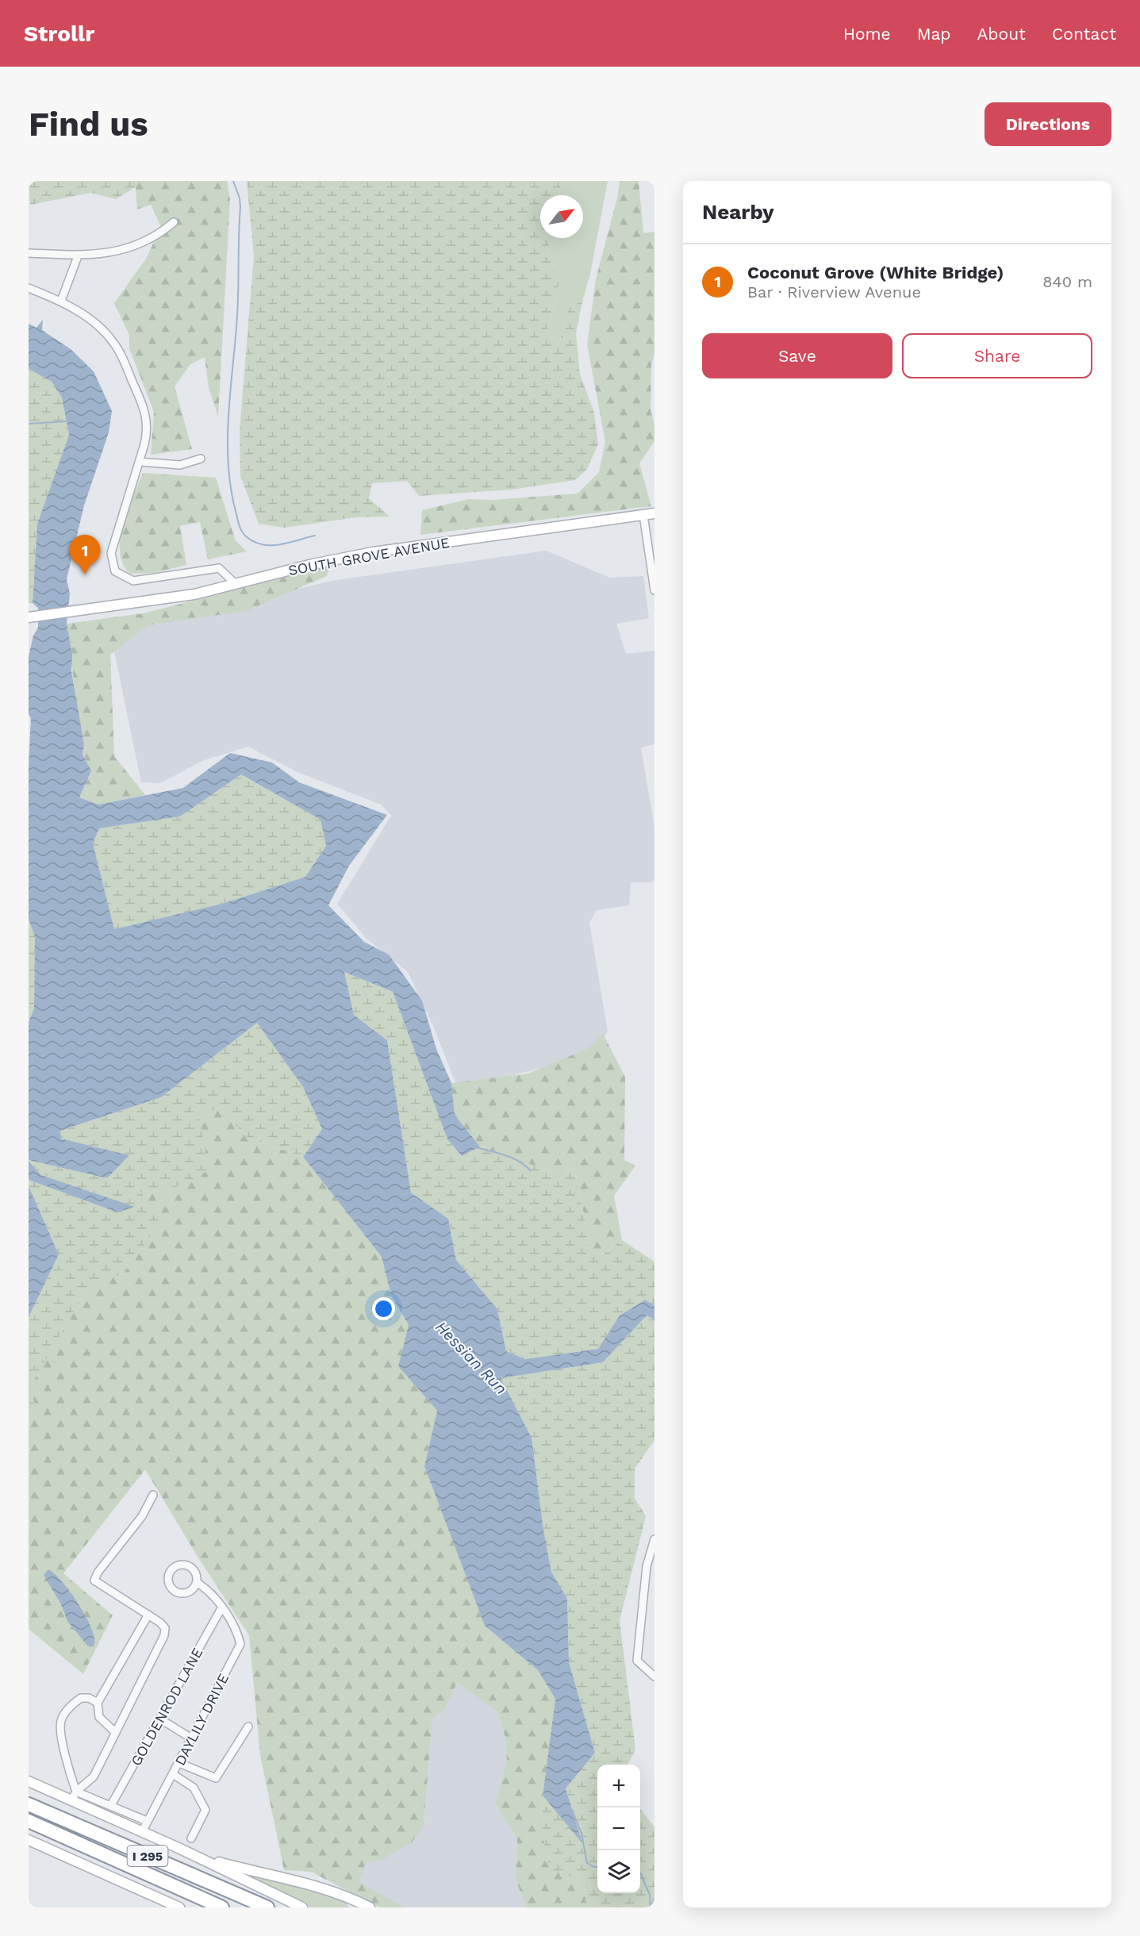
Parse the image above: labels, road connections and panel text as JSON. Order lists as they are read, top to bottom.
{
  "streets": {
    "highway": ["I 295"],
    "main road": ["SOUTH GROVE AVENUE"],
    "street": ["GOLDENROD LANE", "DAYLILY DRIVE"]
  },
  "crossings": [
    ["GOLDENROD LANE", "DAYLILY DRIVE"]
  ],
  "water": ["Hessian Run"],
  "north": "top right",
  "page": {
    "header": "Strollr",
    "nav": [
      "Home",
      "Map",
      "About",
      "Contact"
    ],
    "buttons": [
      "Directions",
      ["Save", "Share"]
    ],
    "title": "Find us",
    "heading": "Nearby",
    "list": [
      {
        "mark": "1",
        "name": "Coconut Grove (White Bridge)",
        "note": "Bar · Riverview Avenue",
        "value": "840 m"
      }
    ],
    "pins": "1",
    "map_buttons": ["+", "−"]
  }
}
